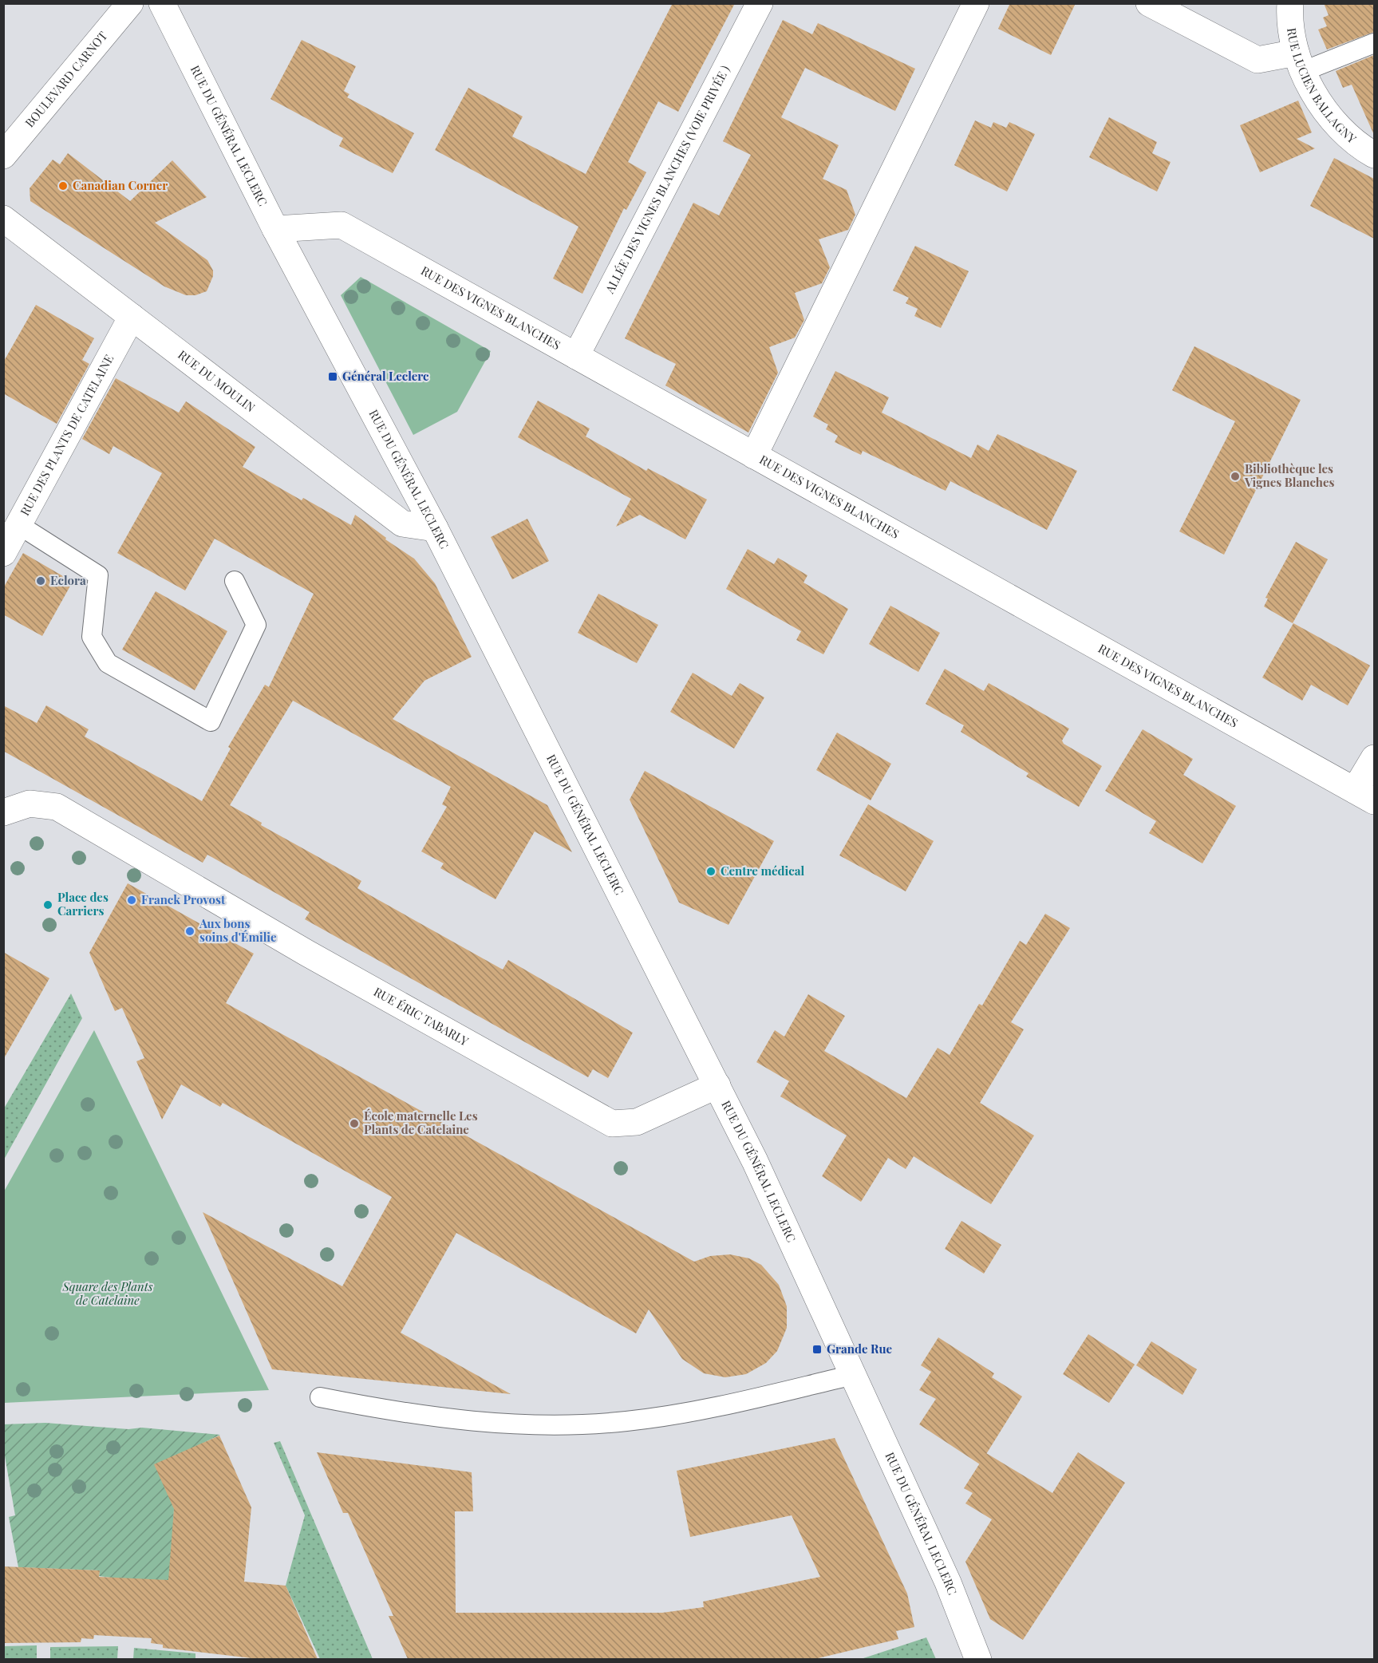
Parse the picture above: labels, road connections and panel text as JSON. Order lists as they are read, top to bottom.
{
  "streets": {
    "street": [
      "BOULEVARD CARNOT",
      "RUE LUCIEN BALLAGNY",
      "RUE DU GÉNÉRAL LECLERC",
      "ALLÉE DES VIGNES BLANCHES (VOIE PRIVÉE )",
      "RUE DES VIGNES BLANCHES",
      "RUE DU MOULIN",
      "RUE DES PLANTS DE CATELAINE",
      "RUE ÉRIC TABARLY"
    ]
  },
  "crossings": [
    ["RUE DU GÉNÉRAL LECLERC", "RUE DES VIGNES BLANCHES"],
    ["RUE DU GÉNÉRAL LECLERC", "RUE DU MOULIN"],
    ["RUE DU GÉNÉRAL LECLERC", "RUE ÉRIC TABARLY"],
    ["ALLÉE DES VIGNES BLANCHES (VOIE PRIVÉE )", "RUE DES VIGNES BLANCHES"],
    ["RUE DU MOULIN", "RUE DES PLANTS DE CATELAINE"]
  ],
  "parks": ["Square des Plants de Catelaine"],
  "places": {
    "other": [
      "Canadian Corner",
      "Bibliothèque les Vignes Blanches",
      "Eclora",
      "Centre médical",
      "Franck Provost",
      "Place des Carriers",
      "Aux bons soins d'Émilie",
      "École maternelle Les Plants de Catelaine"
    ],
    "transit": ["Général Leclerc", "Grande Rue"]
  }
}
